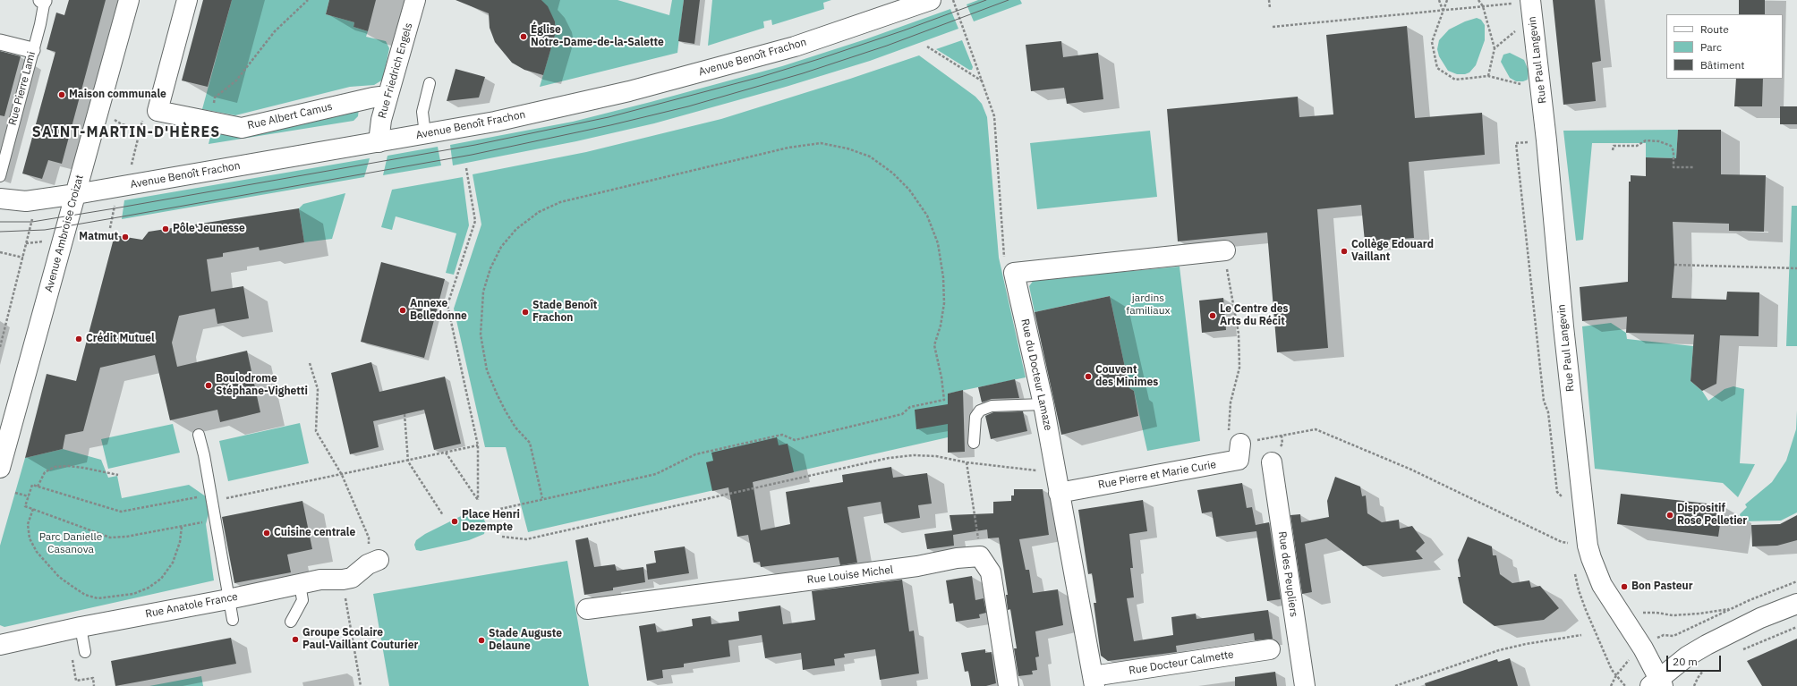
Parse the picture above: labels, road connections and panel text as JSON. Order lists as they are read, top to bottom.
{
  "streets": {
    "street": [
      "Avenue Benoît Frachon",
      "Rue Paul Langevin",
      "Rue Friedrich Engels",
      "Rue Albert Camus",
      "Avenue Ambroise Croizat",
      "Rue du Docteur Lamaze",
      "Rue Pierre et Marie Curie",
      "Rue des Peupliers",
      "Rue Louise Michel",
      "Rue Anatole France",
      "Rue Docteur Calmette"
    ],
    "lane": ["Rue Pierre Lami"]
  },
  "crossings": [
    ["Avenue Benoît Frachon", "Rue Friedrich Engels"],
    ["Avenue Benoît Frachon", "Avenue Ambroise Croizat"],
    ["Rue Friedrich Engels", "Rue Albert Camus"],
    ["Rue du Docteur Lamaze", "Rue Pierre et Marie Curie"],
    ["Rue du Docteur Lamaze", "Rue Docteur Calmette"]
  ],
  "districts": ["SAINT-MARTIN-D'HÈRES"],
  "parks": ["jardins familiaux", "Parc Danielle Casanova"],
  "places": [
    "Église Notre-Dame-de-la-Salette",
    "Maison communale",
    "Pôle Jeunesse",
    "Matmut",
    "Collège Edouard Vaillant",
    "Annexe Belledonne",
    "Stade Benoît Frachon",
    "Le Centre des Arts du Récit",
    "Crédit Mutuel",
    "Couvent des Minimes",
    "Boulodrome Stéphane-Vighetti",
    "Dispositif Rose Pelletier",
    "Place Henri Dezempte",
    "Cuisine centrale",
    "Bon Pasteur",
    "Groupe Scolaire Paul-Vaillant Couturier",
    "Stade Auguste Delaune"
  ],
  "legend": ["Route", "Parc", "Bâtiment"],
  "scale_bar": "20 m"
}
